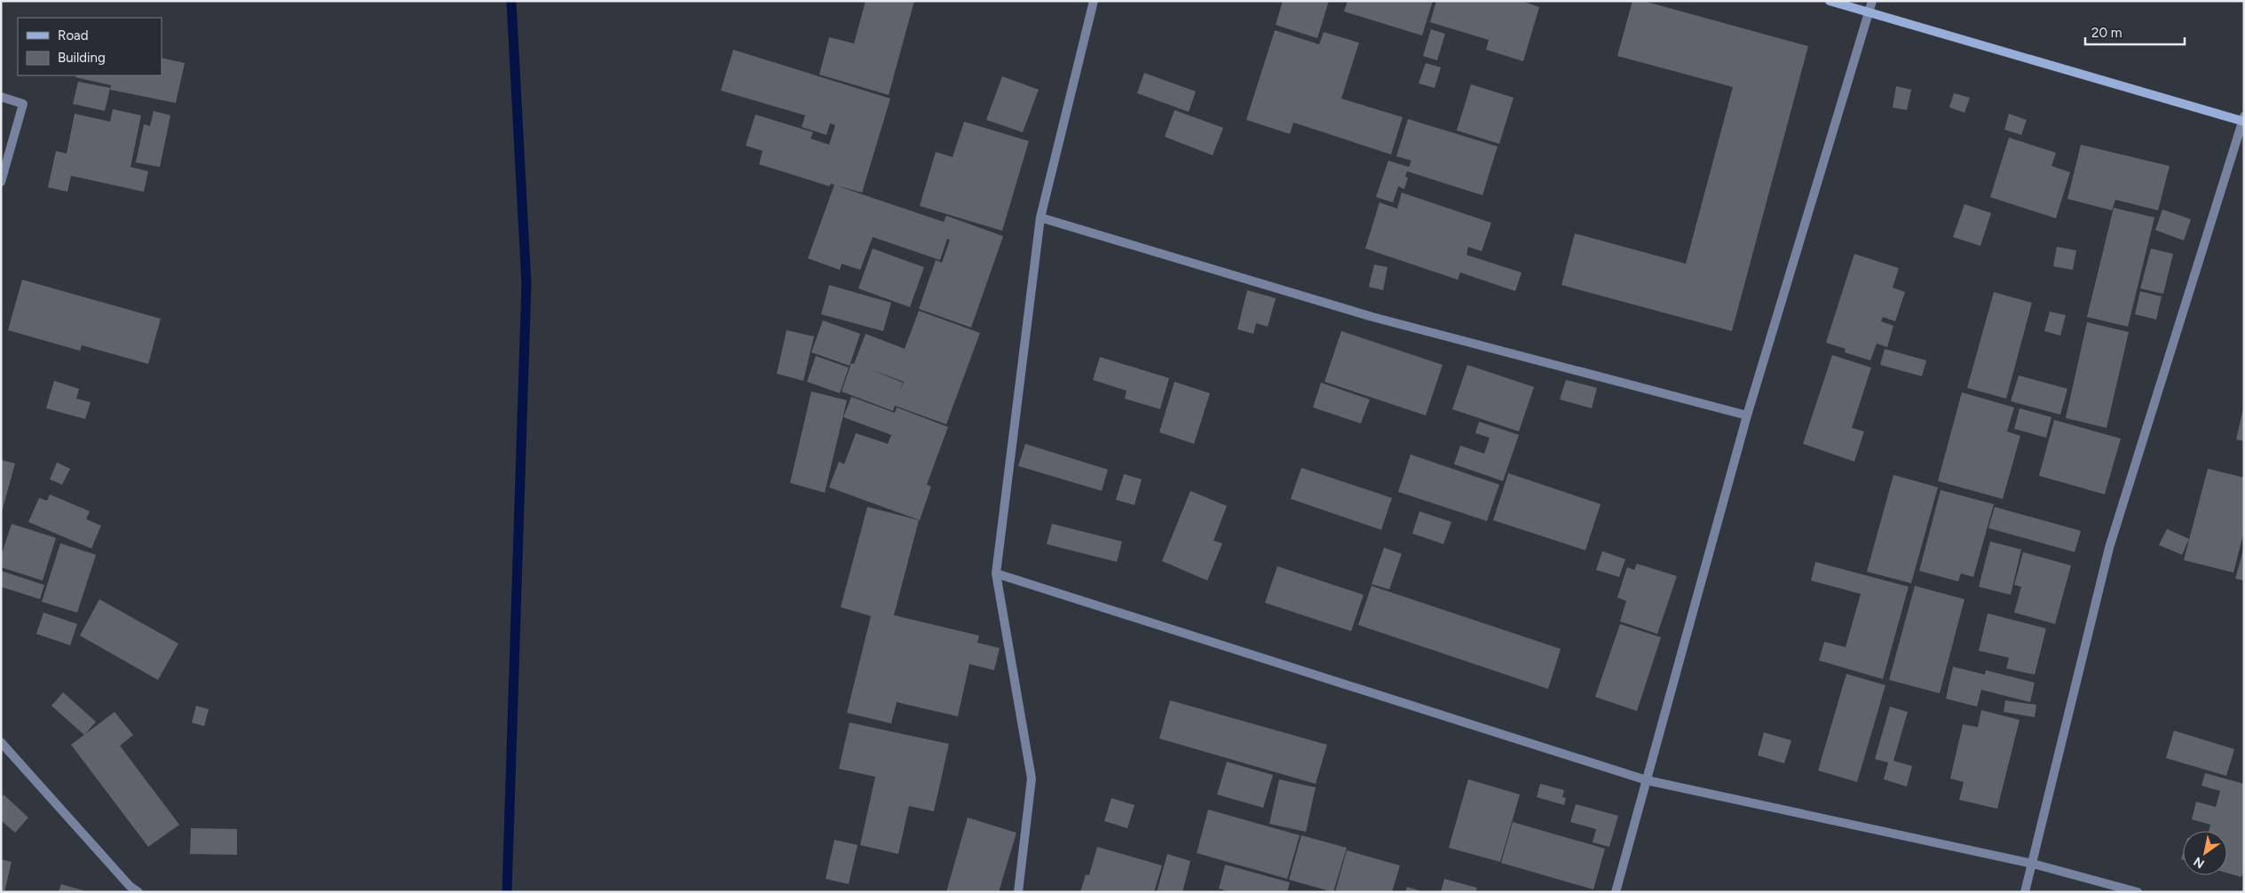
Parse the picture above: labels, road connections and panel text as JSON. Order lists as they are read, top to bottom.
{
  "legend": ["Road", "Building"],
  "scale_bar": "20 m",
  "north": "bottom left"
}
